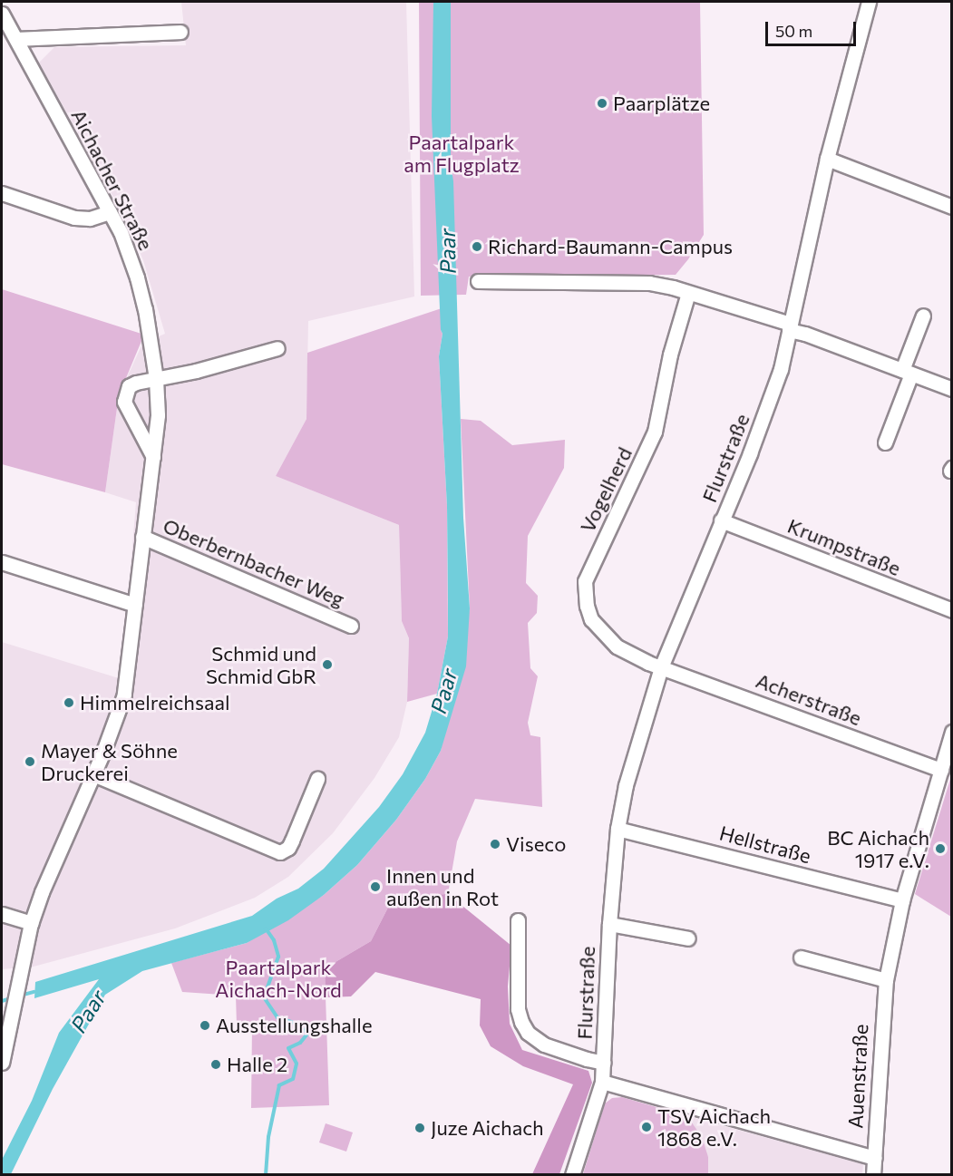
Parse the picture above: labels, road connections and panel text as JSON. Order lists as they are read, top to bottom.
{
  "streets": {
    "street": [
      "Aichacher Straße",
      "Flurstraße",
      "Vogelherd",
      "Krumpstraße",
      "Oberbernbacher Weg",
      "Acherstraße",
      "Hellstraße",
      "Auenstraße"
    ]
  },
  "crossings": [
    ["Aichacher Straße", "Oberbernbacher Weg"],
    ["Flurstraße", "Vogelherd"],
    ["Flurstraße", "Krumpstraße"],
    ["Flurstraße", "Acherstraße"],
    ["Flurstraße", "Hellstraße"],
    ["Vogelherd", "Acherstraße"],
    ["Acherstraße", "Auenstraße"],
    ["Hellstraße", "Auenstraße"]
  ],
  "water": ["Paar"],
  "parks": ["Paartalpark am Flugplatz", "Paartalpark Aichach-Nord"],
  "places": [
    "Paarplätze",
    "Richard-Baumann-Campus",
    "Schmid und Schmid GbR",
    "Himmelreichsaal",
    "Mayer & Söhne Druckerei",
    "Viseco",
    "BC Aichach 1917 e.V.",
    "Innen und außen in Rot",
    "Ausstellungshalle",
    "Halle 2",
    "TSV Aichach 1868 e.V.",
    "Juze Aichach"
  ],
  "scale_bar": "50 m"
}
